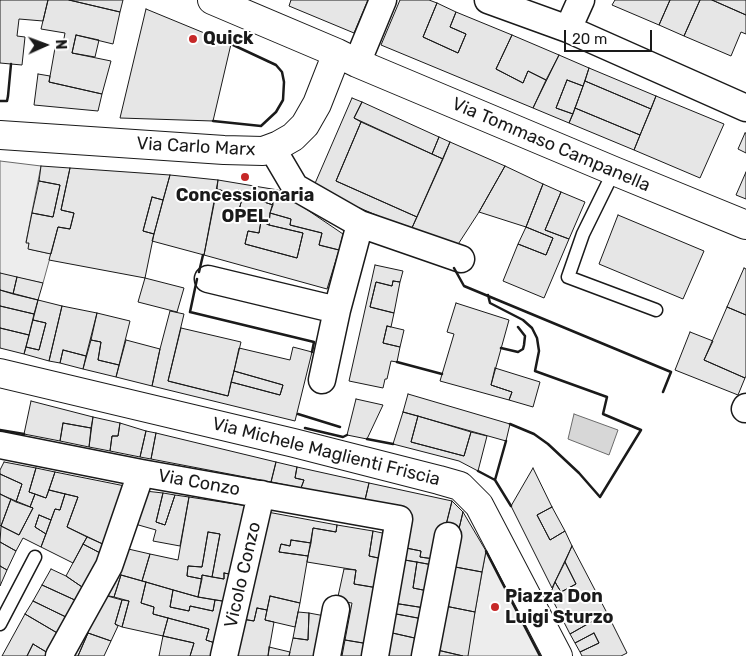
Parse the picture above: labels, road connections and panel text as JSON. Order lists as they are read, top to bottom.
{
  "streets": {
    "street": [
      "Via Tommaso Campanella",
      "Via Carlo Marx",
      "Via Michele Maglienti Friscia",
      "Via Conzo",
      "Vicolo Conzo"
    ]
  },
  "crossings": [
    ["Via Tommaso Campanella", "Via Carlo Marx"],
    ["Via Conzo", "Vicolo Conzo"]
  ],
  "places": ["Quick", "Concessionaria OPEL", "Piazza Don Luigi Sturzo"],
  "scale_bar": "20 m",
  "north": "right"
}
